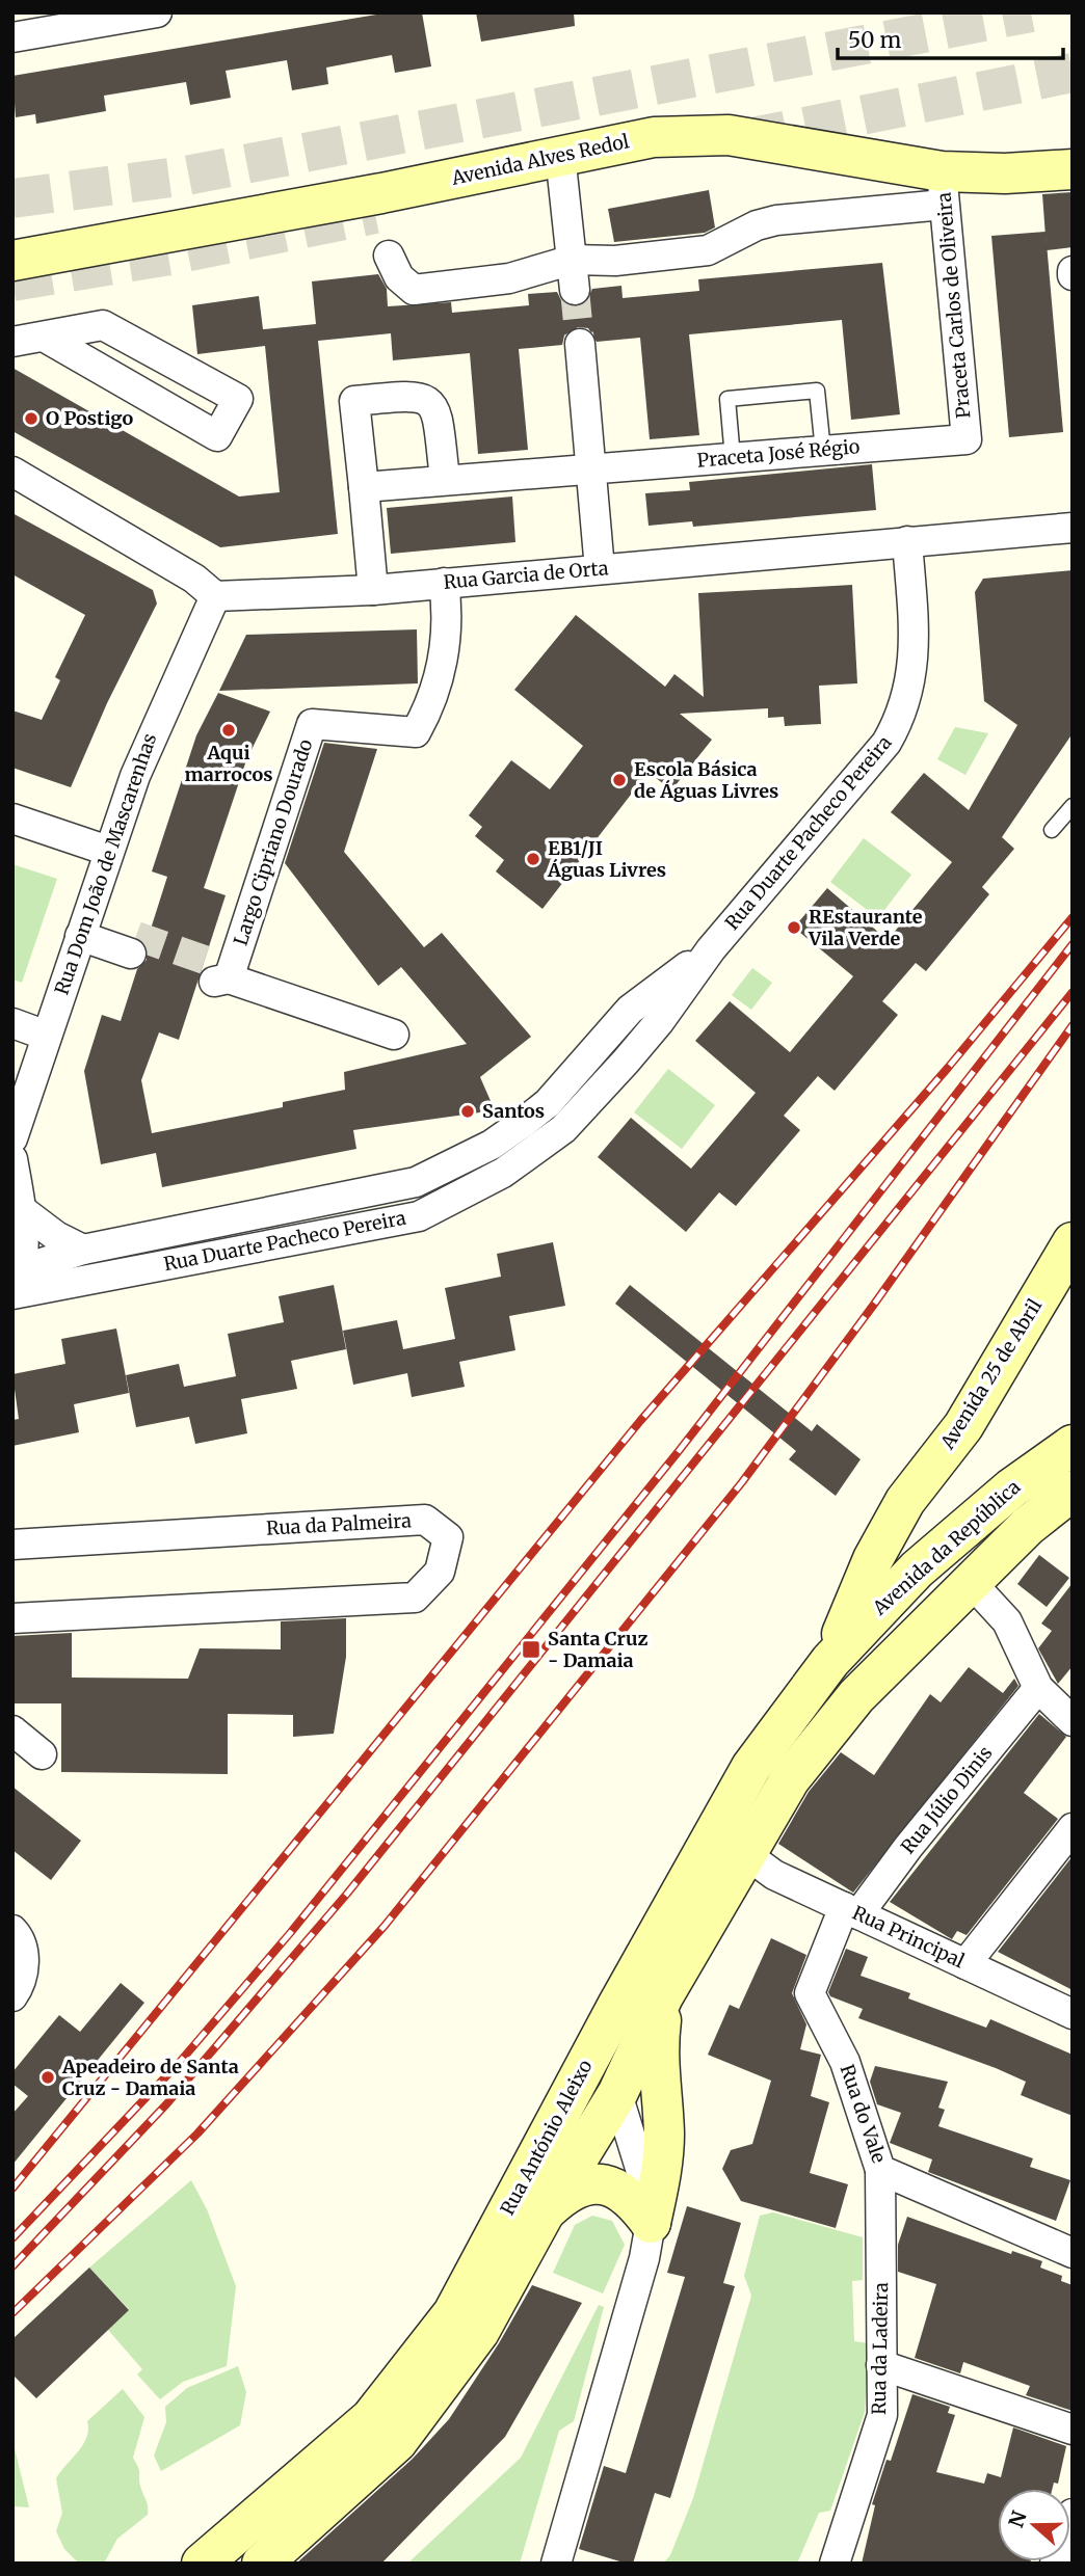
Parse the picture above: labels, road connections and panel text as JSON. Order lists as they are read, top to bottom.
{
  "streets": {
    "street": [
      "Avenida Alves Redol",
      "Praceta Carlos de Oliveira",
      "Praceta José Régio",
      "Rua Garcia de Orta",
      "Rua Duarte Pacheco Pereira",
      "Largo Cipriano Dourado",
      "Rua Dom João de Mascarenhas",
      "Avenida 25 de Abril",
      "Rua da Palmeira",
      "Avenida da República",
      "Rua Júlio Dinis",
      "Rua Principal",
      "Rua do Vale",
      "Rua António Aleixo",
      "Rua da Ladeira"
    ]
  },
  "crossings": [
    ["Avenida Alves Redol", "Praceta Carlos de Oliveira"],
    ["Praceta Carlos de Oliveira", "Praceta José Régio"],
    ["Rua Garcia de Orta", "Rua Duarte Pacheco Pereira"],
    ["Rua Garcia de Orta", "Largo Cipriano Dourado"],
    ["Rua Garcia de Orta", "Rua Dom João de Mascarenhas"],
    ["Avenida 25 de Abril", "Avenida da República"],
    ["Avenida 25 de Abril", "Rua António Aleixo"],
    ["Avenida da República", "Rua António Aleixo"],
    ["Rua Júlio Dinis", "Rua Principal"],
    ["Rua Júlio Dinis", "Rua do Vale"],
    ["Rua Principal", "Rua do Vale"],
    ["Rua Principal", "Rua António Aleixo"],
    ["Rua do Vale", "Rua da Ladeira"]
  ],
  "places": {
    "other": [
      "O Postigo",
      "Aqui marrocos",
      "Escola Básica de Águas Livres",
      "EB1/JI Águas Livres",
      "REstaurante Vila Verde",
      "Santos",
      "Apeadeiro de Santa Cruz - Damaia"
    ],
    "transit": ["Santa Cruz - Damaia"]
  },
  "scale_bar": "50 m",
  "north": "left"
}
